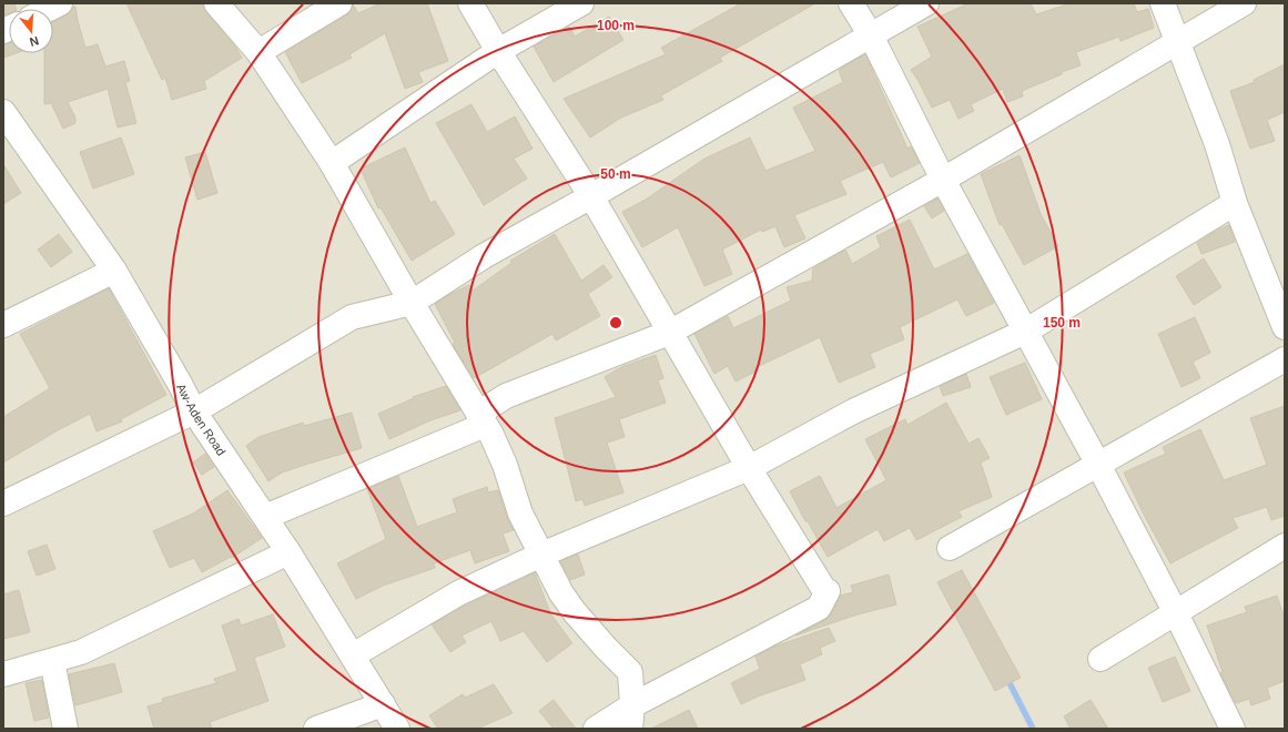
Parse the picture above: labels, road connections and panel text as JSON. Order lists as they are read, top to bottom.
{
  "streets": {
    "street": ["Aw-Aden Road"]
  },
  "north": "bottom",
  "rings": ["100 m", "50 m", "150 m"]
}
